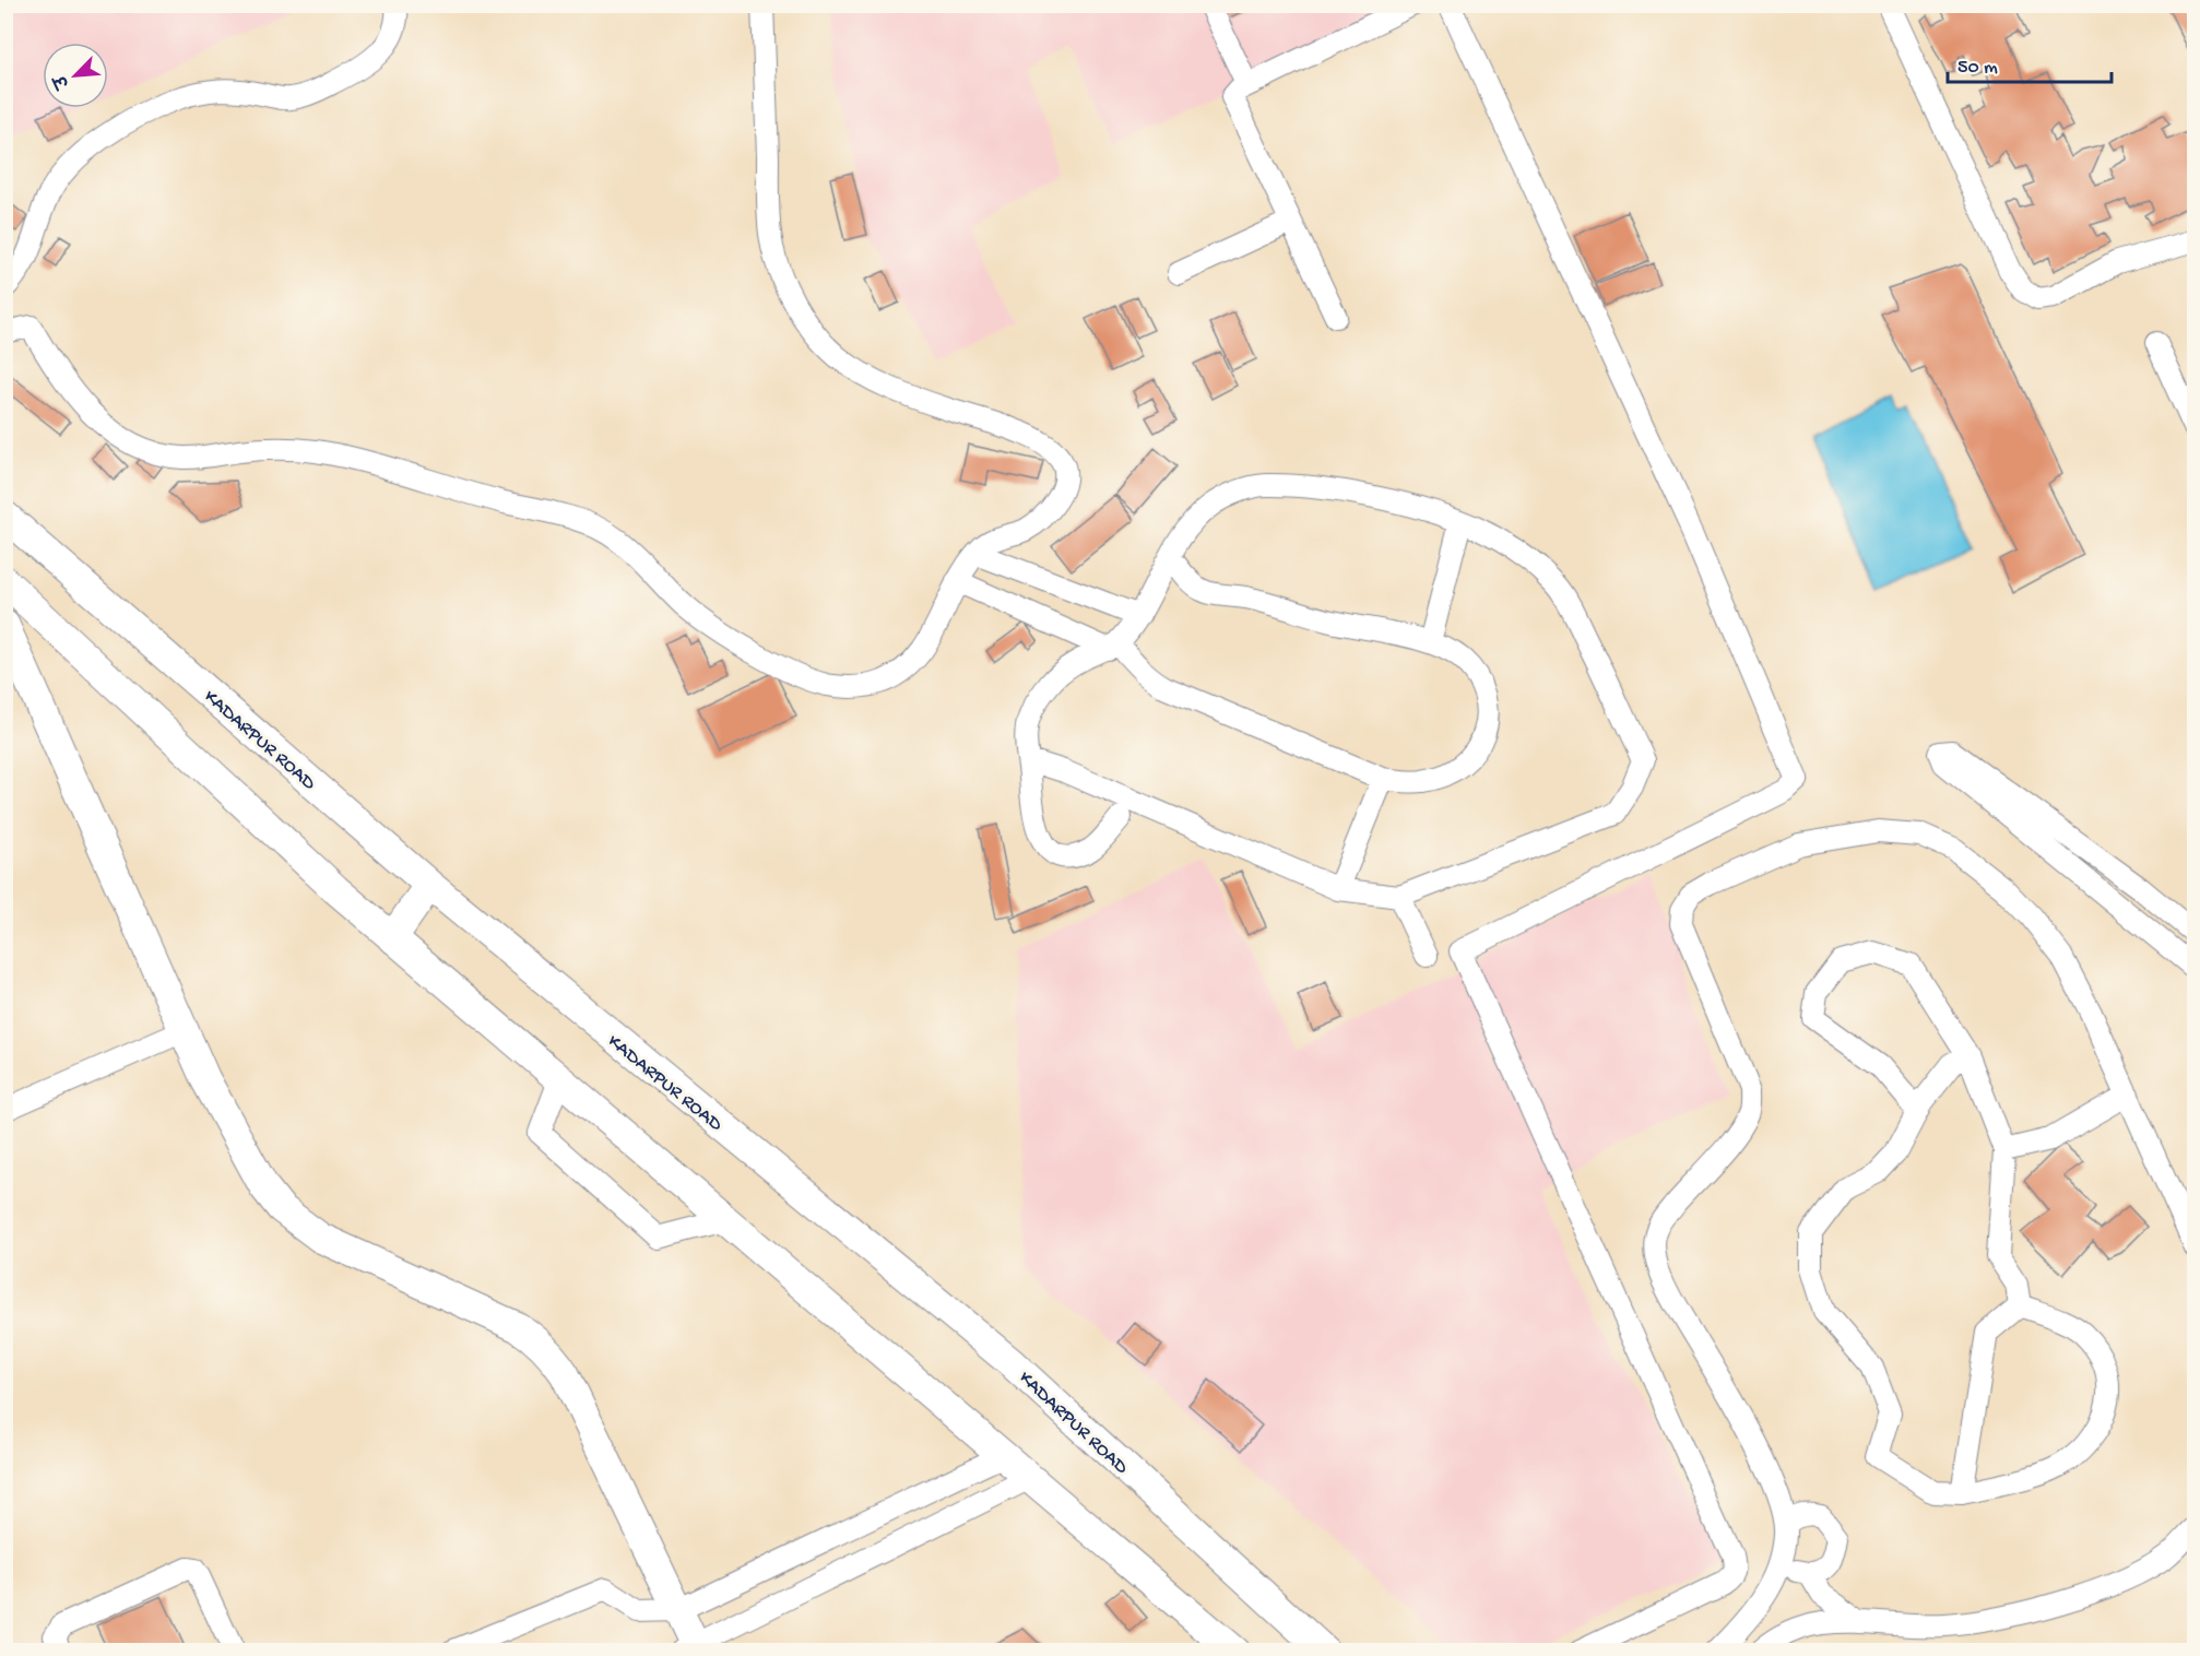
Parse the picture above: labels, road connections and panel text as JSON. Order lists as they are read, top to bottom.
{
  "streets": {
    "street": ["KADARPUR ROAD"]
  },
  "scale_bar": "50 m",
  "north": "bottom left"
}
